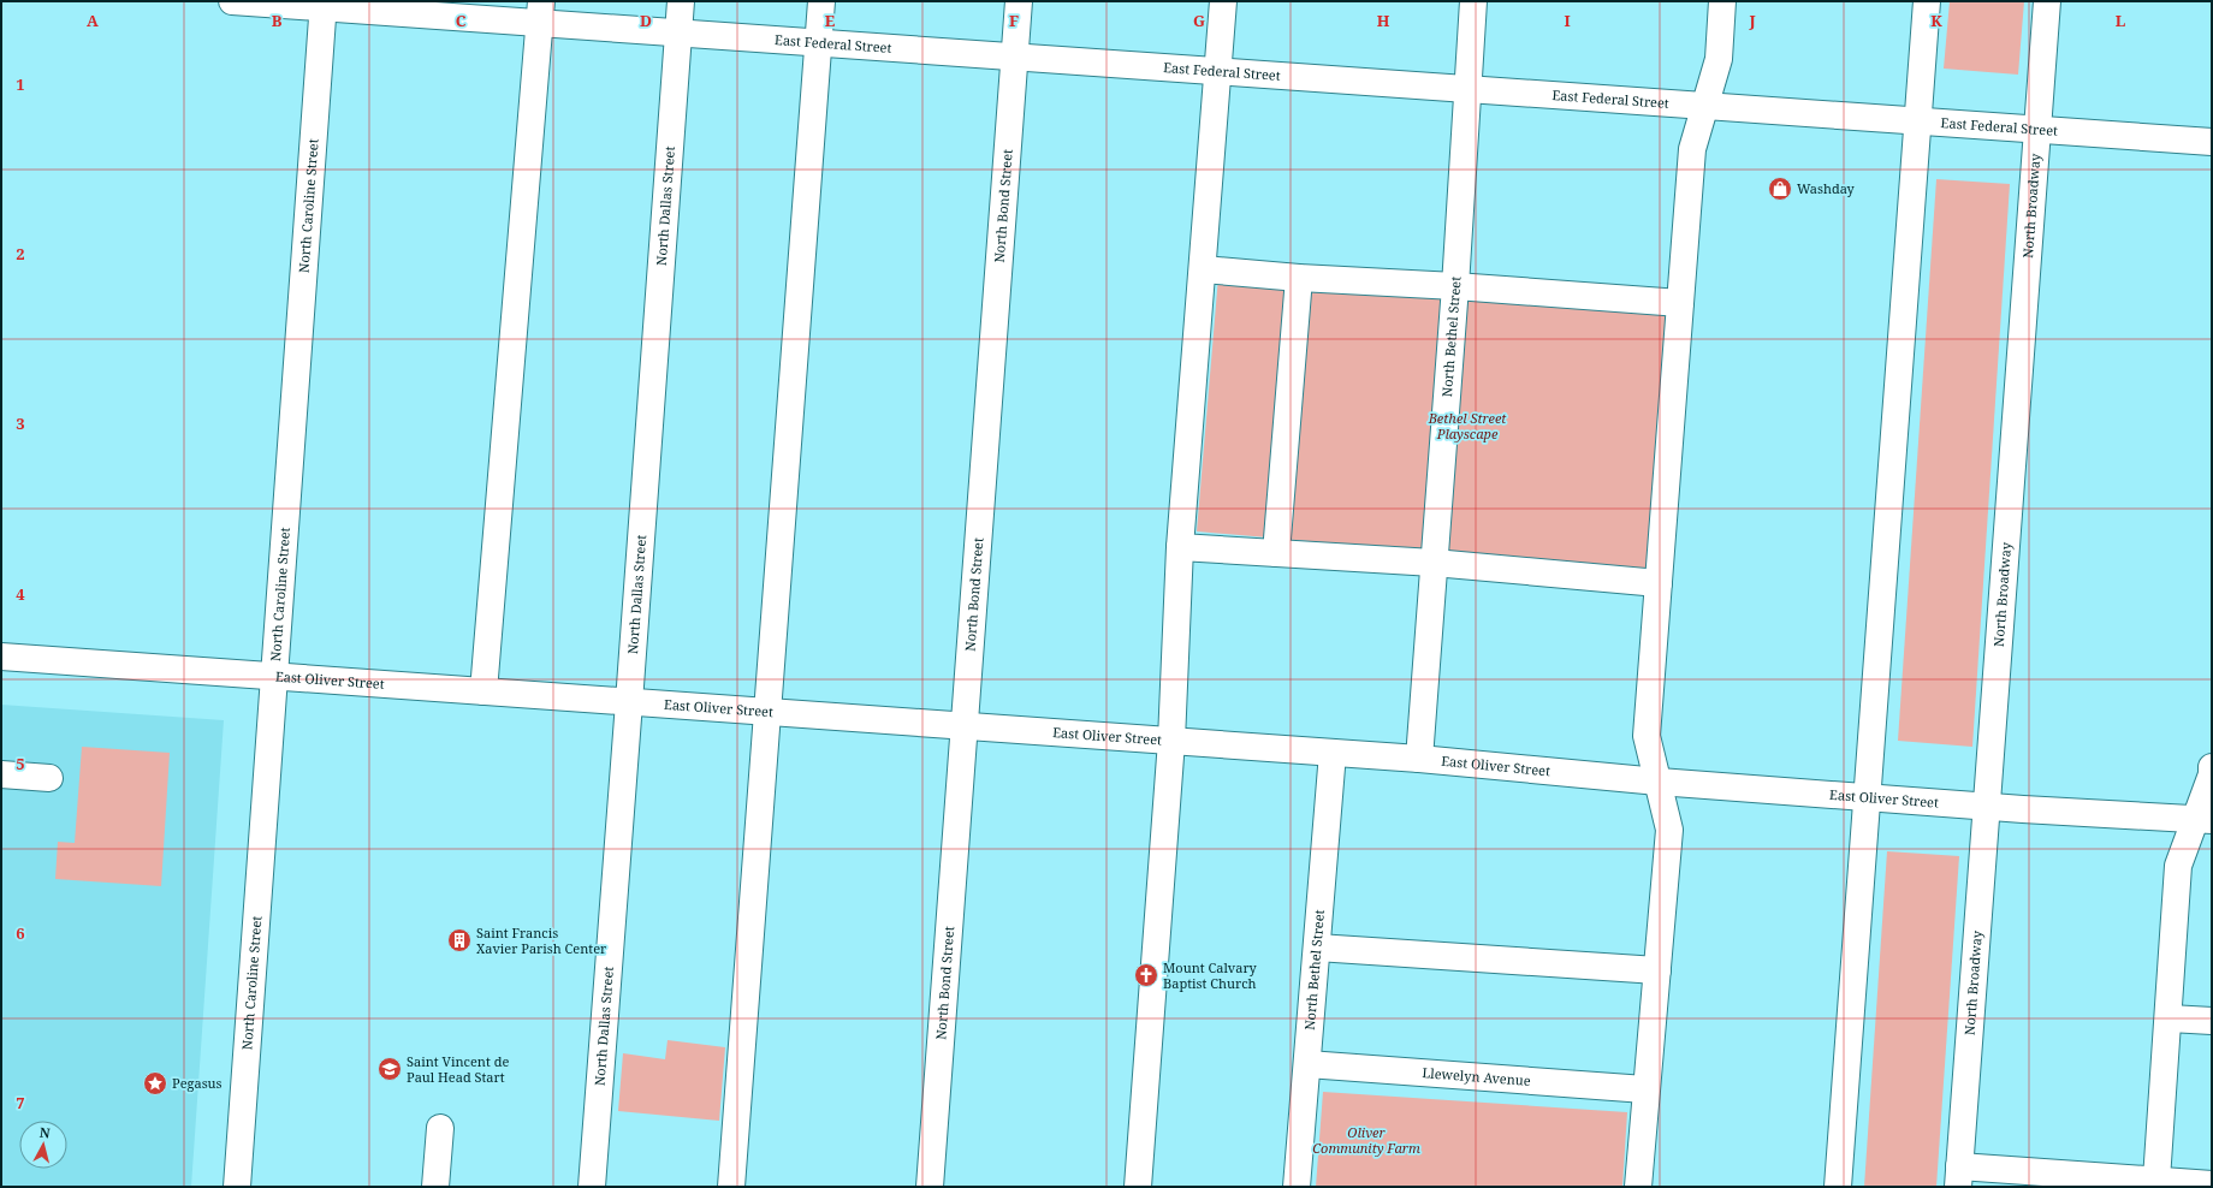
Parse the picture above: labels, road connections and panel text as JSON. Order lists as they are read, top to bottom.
{
  "streets": {
    "street": [
      "East Federal Street",
      "North Caroline Street",
      "North Dallas Street",
      "North Bond Street",
      "North Broadway",
      "North Bethel Street",
      "East Oliver Street",
      "Llewelyn Avenue"
    ]
  },
  "crossings": [
    ["East Federal Street", "North Caroline Street"],
    ["East Federal Street", "North Dallas Street"],
    ["East Federal Street", "North Bond Street"],
    ["East Federal Street", "North Broadway"],
    ["East Federal Street", "North Bethel Street"],
    ["North Caroline Street", "East Oliver Street"],
    ["North Dallas Street", "East Oliver Street"],
    ["North Bond Street", "East Oliver Street"],
    ["North Broadway", "East Oliver Street"],
    ["North Bethel Street", "East Oliver Street"],
    ["North Bethel Street", "Llewelyn Avenue"]
  ],
  "parks": ["Bethel Street Playscape", "Oliver Community Farm"],
  "places": {
    "shop": ["Washday"],
    "building": ["Saint Francis Xavier Parish Center"],
    "church": ["Mount Calvary Baptist Church"],
    "school or university": ["Saint Vincent de Paul Head Start"],
    "place": ["Pegasus"]
  },
  "north": "top",
  "grid": {
    "columns": [
      "A",
      "B",
      "C",
      "D",
      "E",
      "F",
      "G",
      "H",
      "I",
      "J",
      "K",
      "L"
    ],
    "rows": [
      "1",
      "2",
      "3",
      "4",
      "5",
      "6",
      "7"
    ]
  }
}
